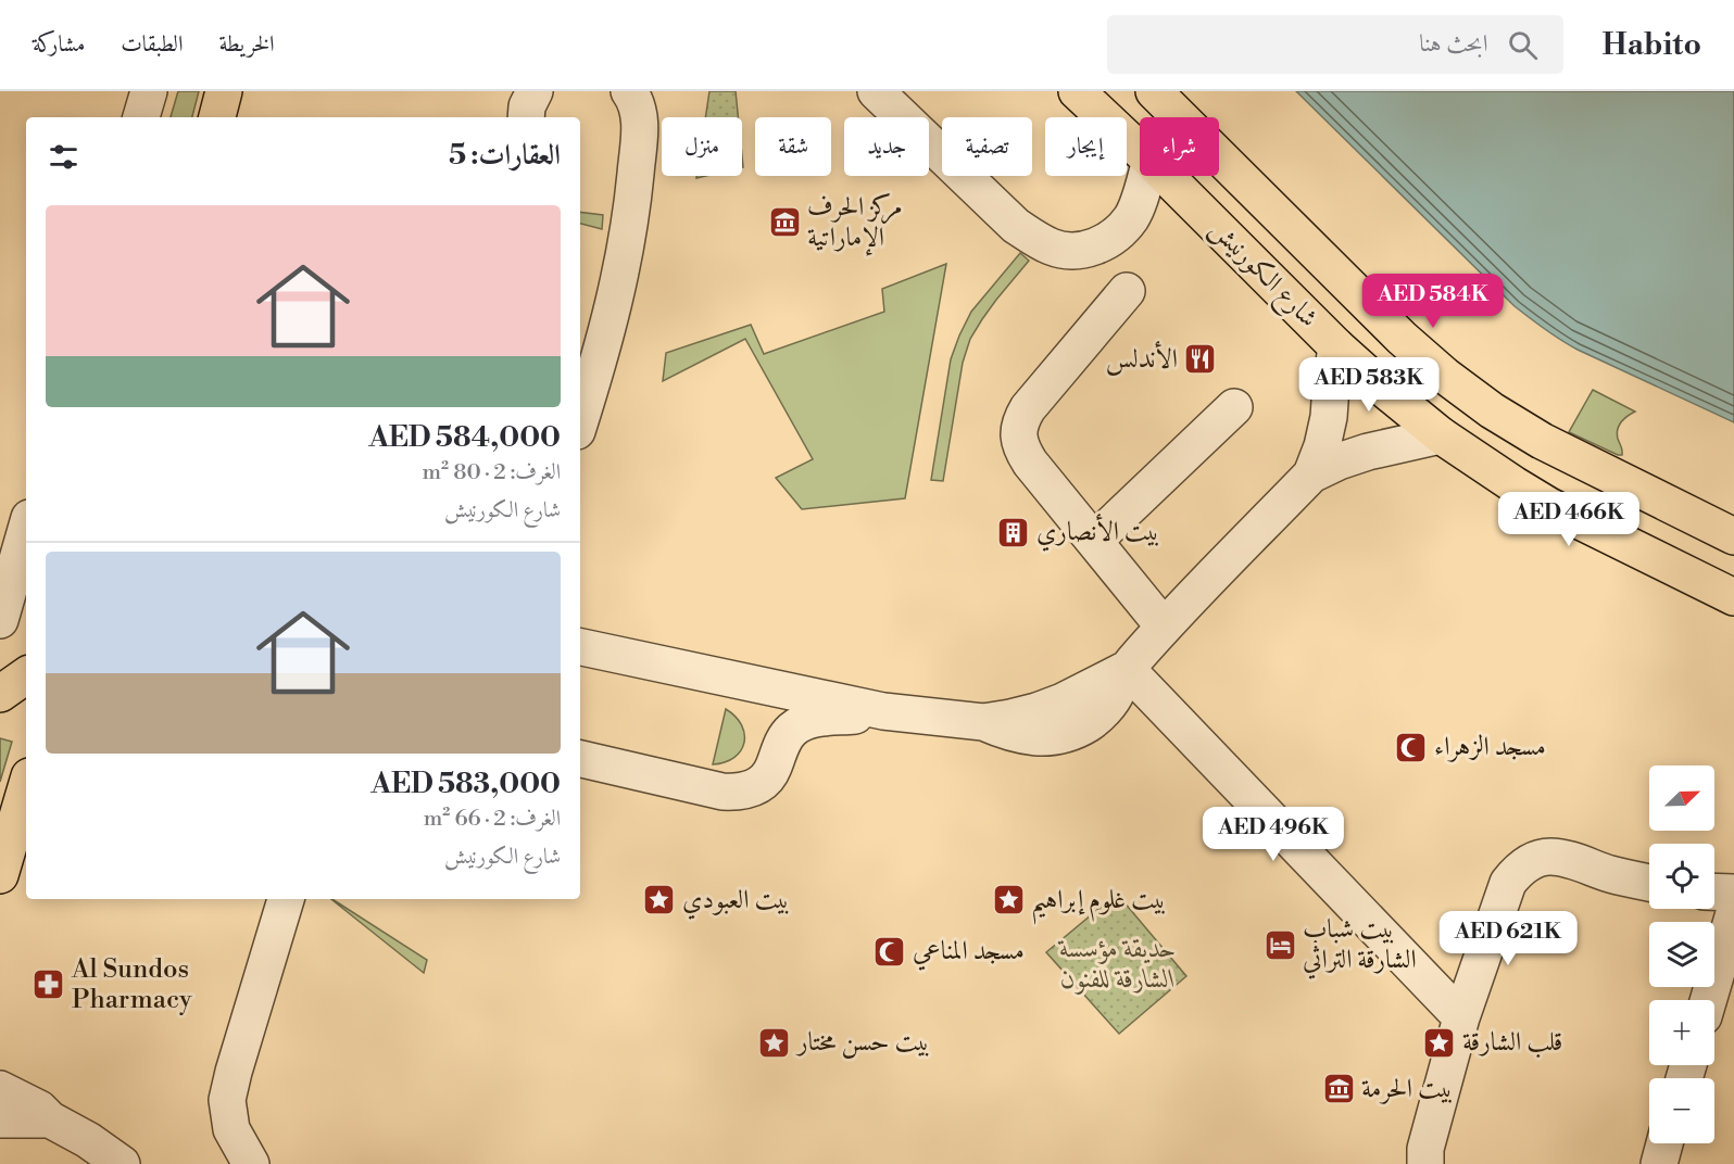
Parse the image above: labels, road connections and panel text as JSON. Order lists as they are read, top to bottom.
{
  "streets": {
    "main road": ["شارع الكورنيش"]
  },
  "parks": ["حديقة مؤسسة الشارقة للفنون"],
  "places": {
    "museum": ["مركز الحرف الإماراتية", "بيت الحرمة"],
    "restaurant": ["الأندلس"],
    "building": ["بيت الأنصاري"],
    "mosque": ["مسجد الزهراء", "مسجد المناعي"],
    "place": [
      "بيت العبودي",
      "بيت غلوم إبراهيم",
      "بيت حسن مختار",
      "قلب الشارقة"
    ],
    "hotel": ["بيت شباب الشارقة التراثي"],
    "pharmacy": ["Al Sundos Pharmacy"]
  },
  "north": "top right",
  "page": {
    "header": "Habito",
    "search": "ابحث هنا",
    "nav": ["الخريطة", "الطبقات", "مشاركة"],
    "chip": [
      "شراء",
      "إيجار",
      "تصفية",
      "جديد",
      "شقة",
      "منزل"
    ],
    "heading": "العقارات: 5",
    "list": [
      {
        "name": "AED 584,000",
        "note": "الغرف: 2 · 80 m² · شارع الكورنيش"
      },
      {
        "name": "AED 583,000",
        "note": "الغرف: 2 · 66 m² · شارع الكورنيش"
      }
    ],
    "price": [
      "AED 584K",
      "AED 583K",
      "AED 466K",
      "AED 496K",
      "AED 621K"
    ],
    "map_buttons": ["+", "−"]
  }
}
